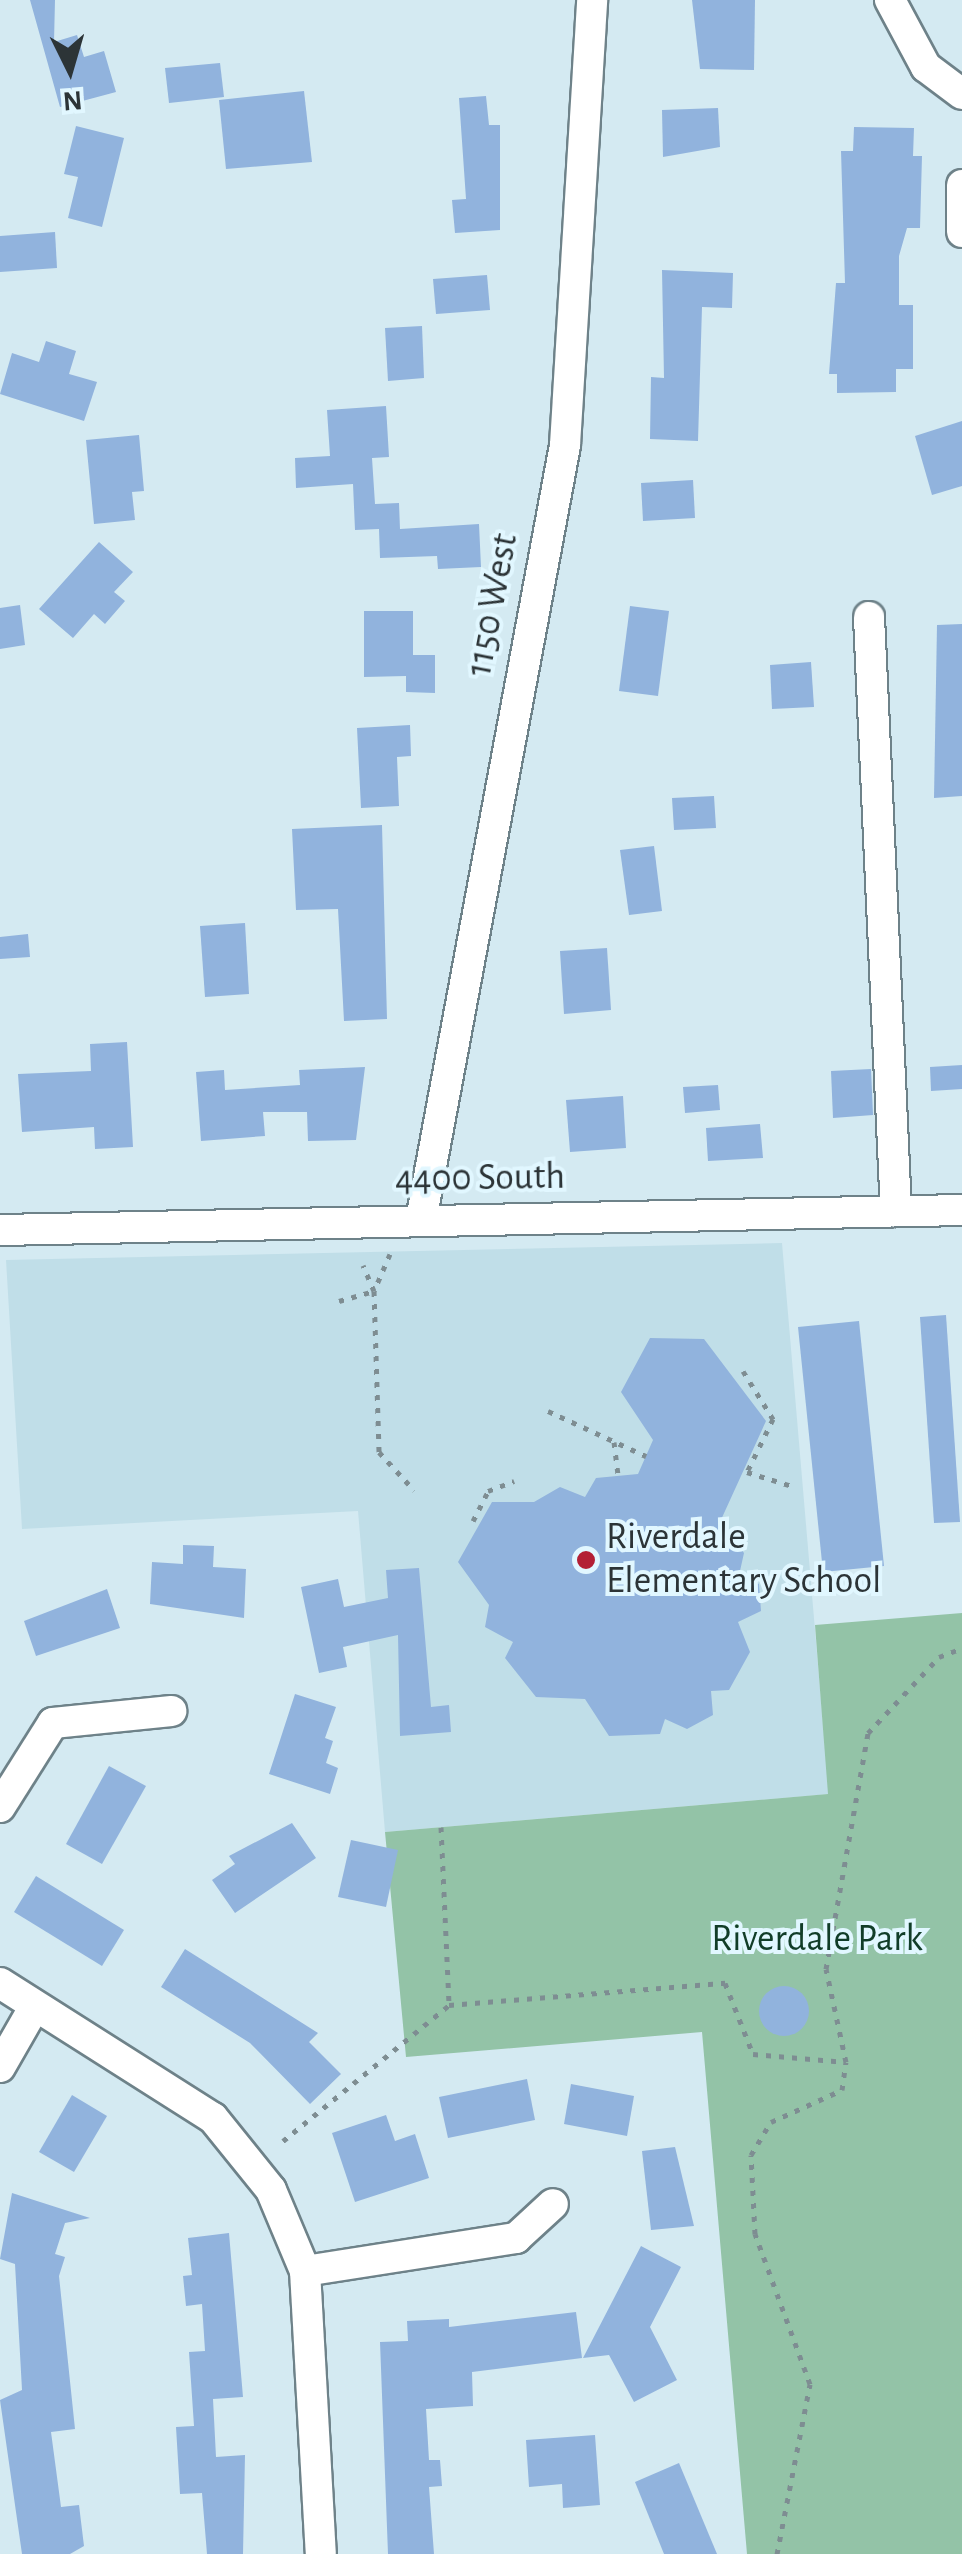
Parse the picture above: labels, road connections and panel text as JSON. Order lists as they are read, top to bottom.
{
  "streets": {
    "street": ["1150 West", "4400 South"]
  },
  "crossings": [
    ["1150 West", "4400 South"]
  ],
  "parks": ["Riverdale Park"],
  "places": ["Riverdale Elementary School"],
  "north": "bottom"
}
